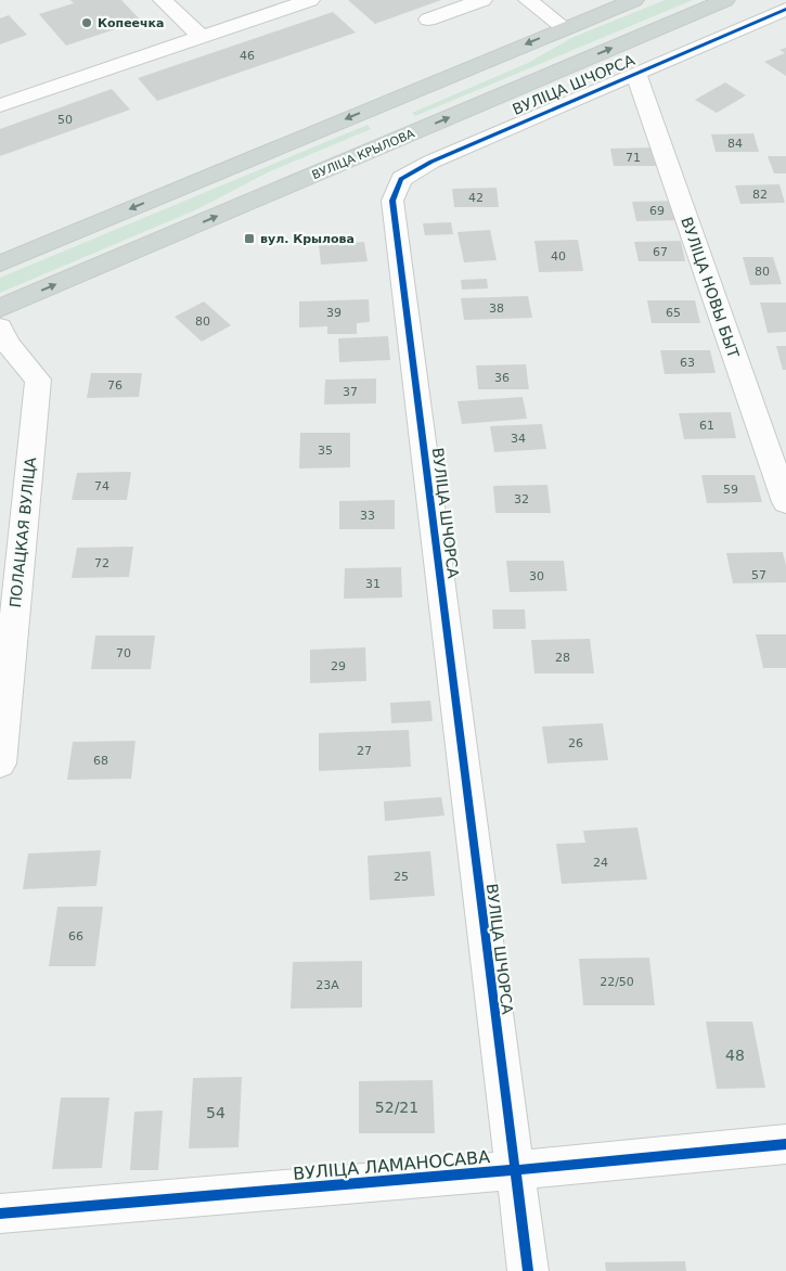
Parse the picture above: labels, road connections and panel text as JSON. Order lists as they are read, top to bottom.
{
  "streets": {
    "main road": ["ВУЛІЦА КРЫЛОВА"],
    "street": [
      "ВУЛІЦА ШЧОРСА",
      "ВУЛІЦА НОВЫ БЫТ",
      "ПОЛАЦКАЯ ВУЛІЦА",
      "ВУЛІЦА ЛАМАНОСАВА"
    ]
  },
  "crossings": [
    ["ВУЛІЦА ШЧОРСА", "ВУЛІЦА НОВЫ БЫТ"],
    ["ВУЛІЦА ШЧОРСА", "ВУЛІЦА ЛАМАНОСАВА"]
  ],
  "places": {
    "other": ["Копеечка"],
    "transit": ["вул. Крылова"]
  },
  "house_numbers": [
    "46",
    "50",
    "84",
    "71",
    "82",
    "42",
    "69",
    "67",
    "40",
    "80",
    "38",
    "39",
    "65",
    "80",
    "63",
    "36",
    "76",
    "37",
    "61",
    "34",
    "35",
    "74",
    "59",
    "32",
    "33",
    "72",
    "57",
    "30",
    "31",
    "70",
    "28",
    "29",
    "26",
    "27",
    "68",
    "24",
    "25",
    "66",
    "22/50",
    "23А",
    "48",
    "52/21",
    "54"
  ]
}
